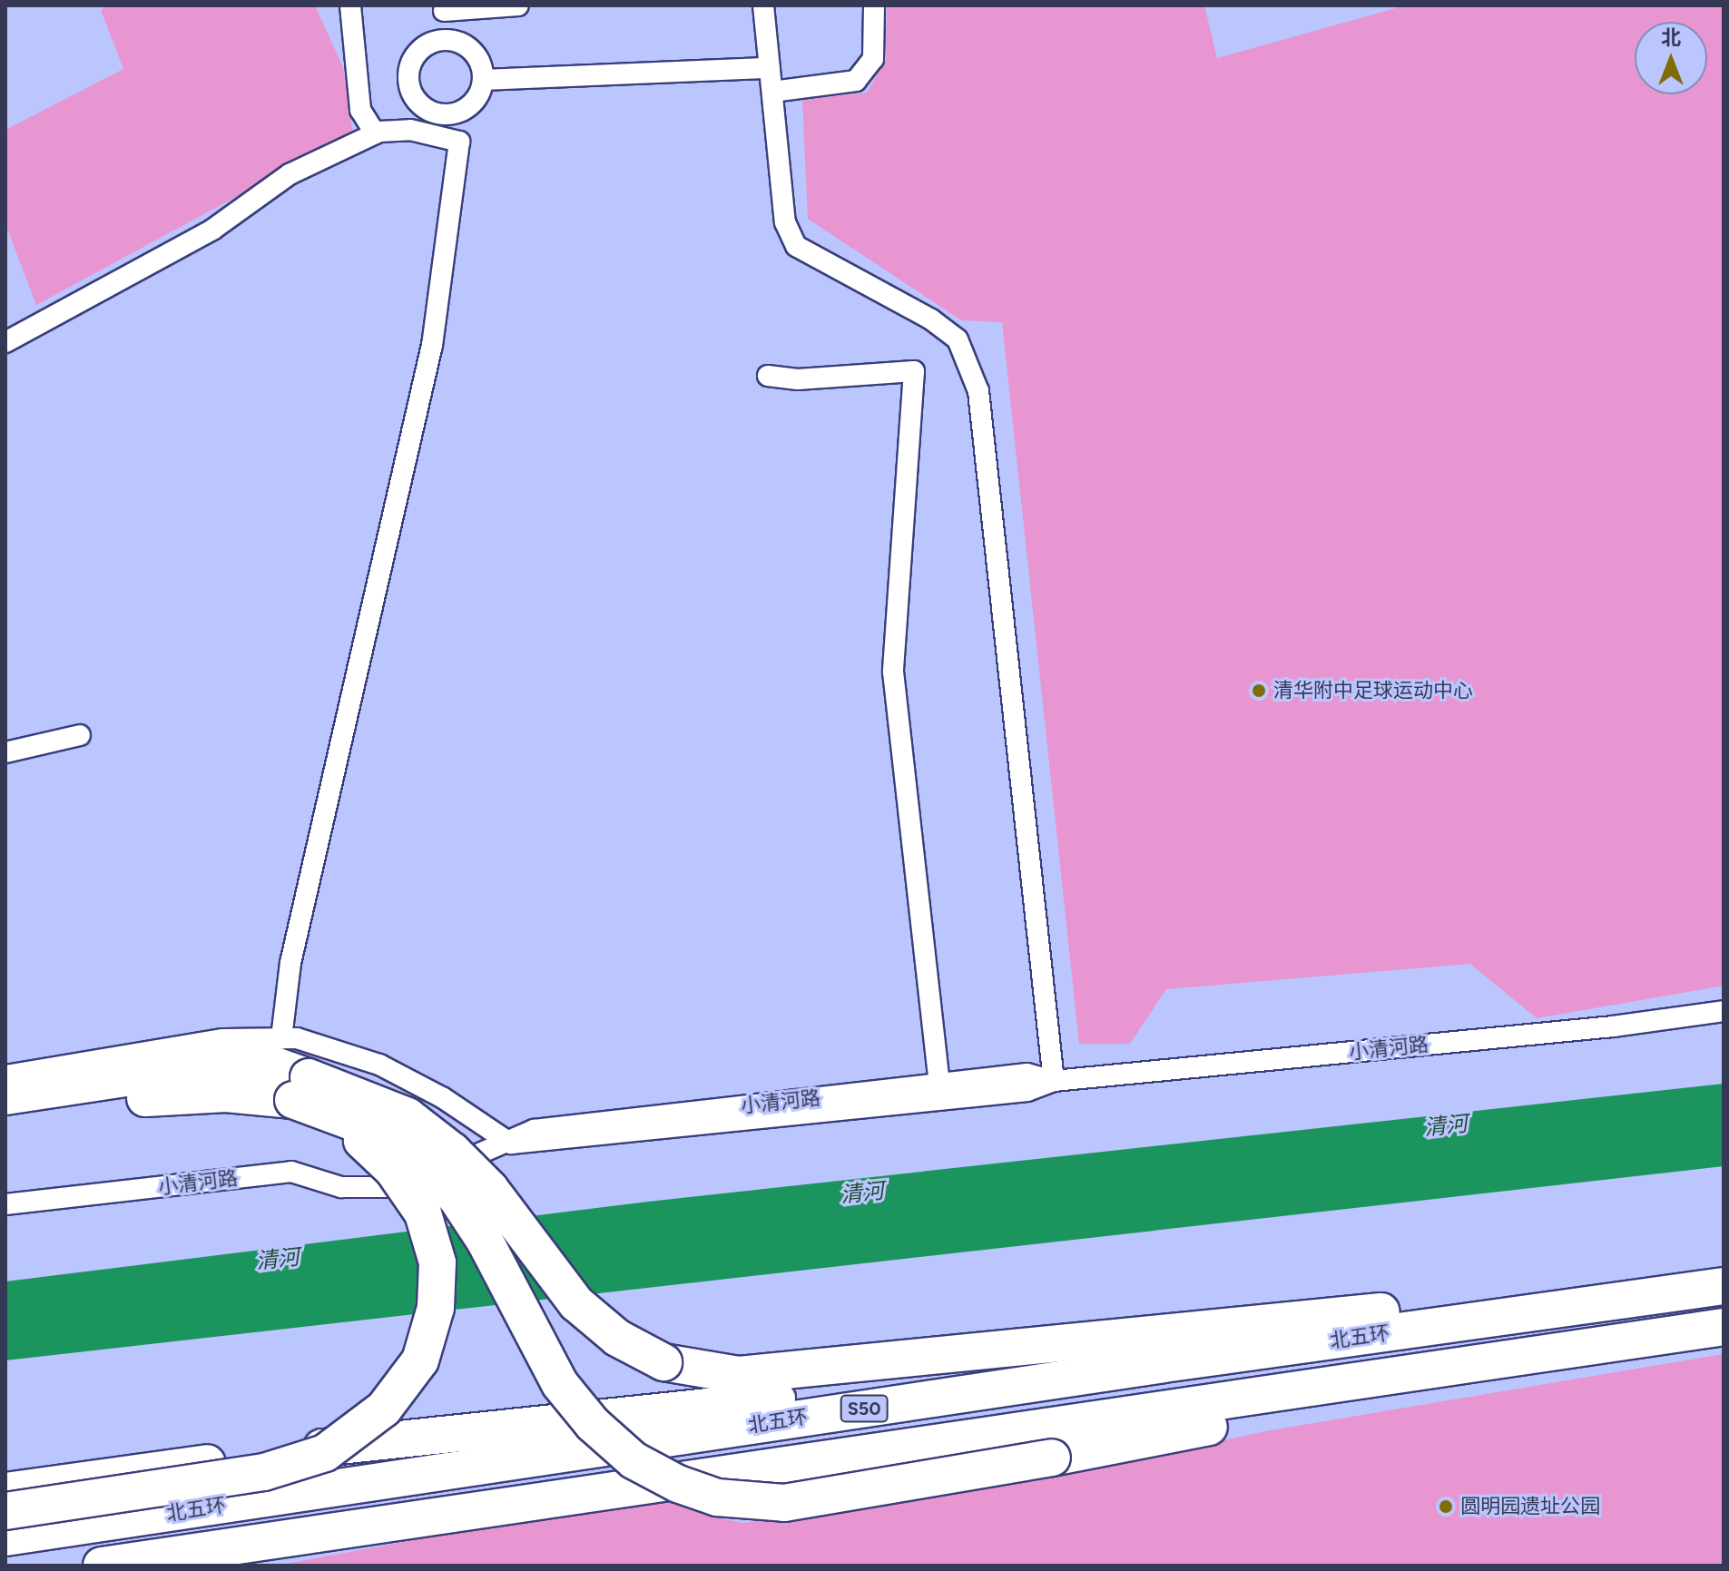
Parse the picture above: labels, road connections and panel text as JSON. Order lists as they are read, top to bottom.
{
  "streets": {
    "highway": ["北五环", "S50"],
    "street": ["小清河路"]
  },
  "water": ["清河"],
  "places": ["清华附中足球运动中心", "圆明园遗址公园"],
  "north": "top"
}
